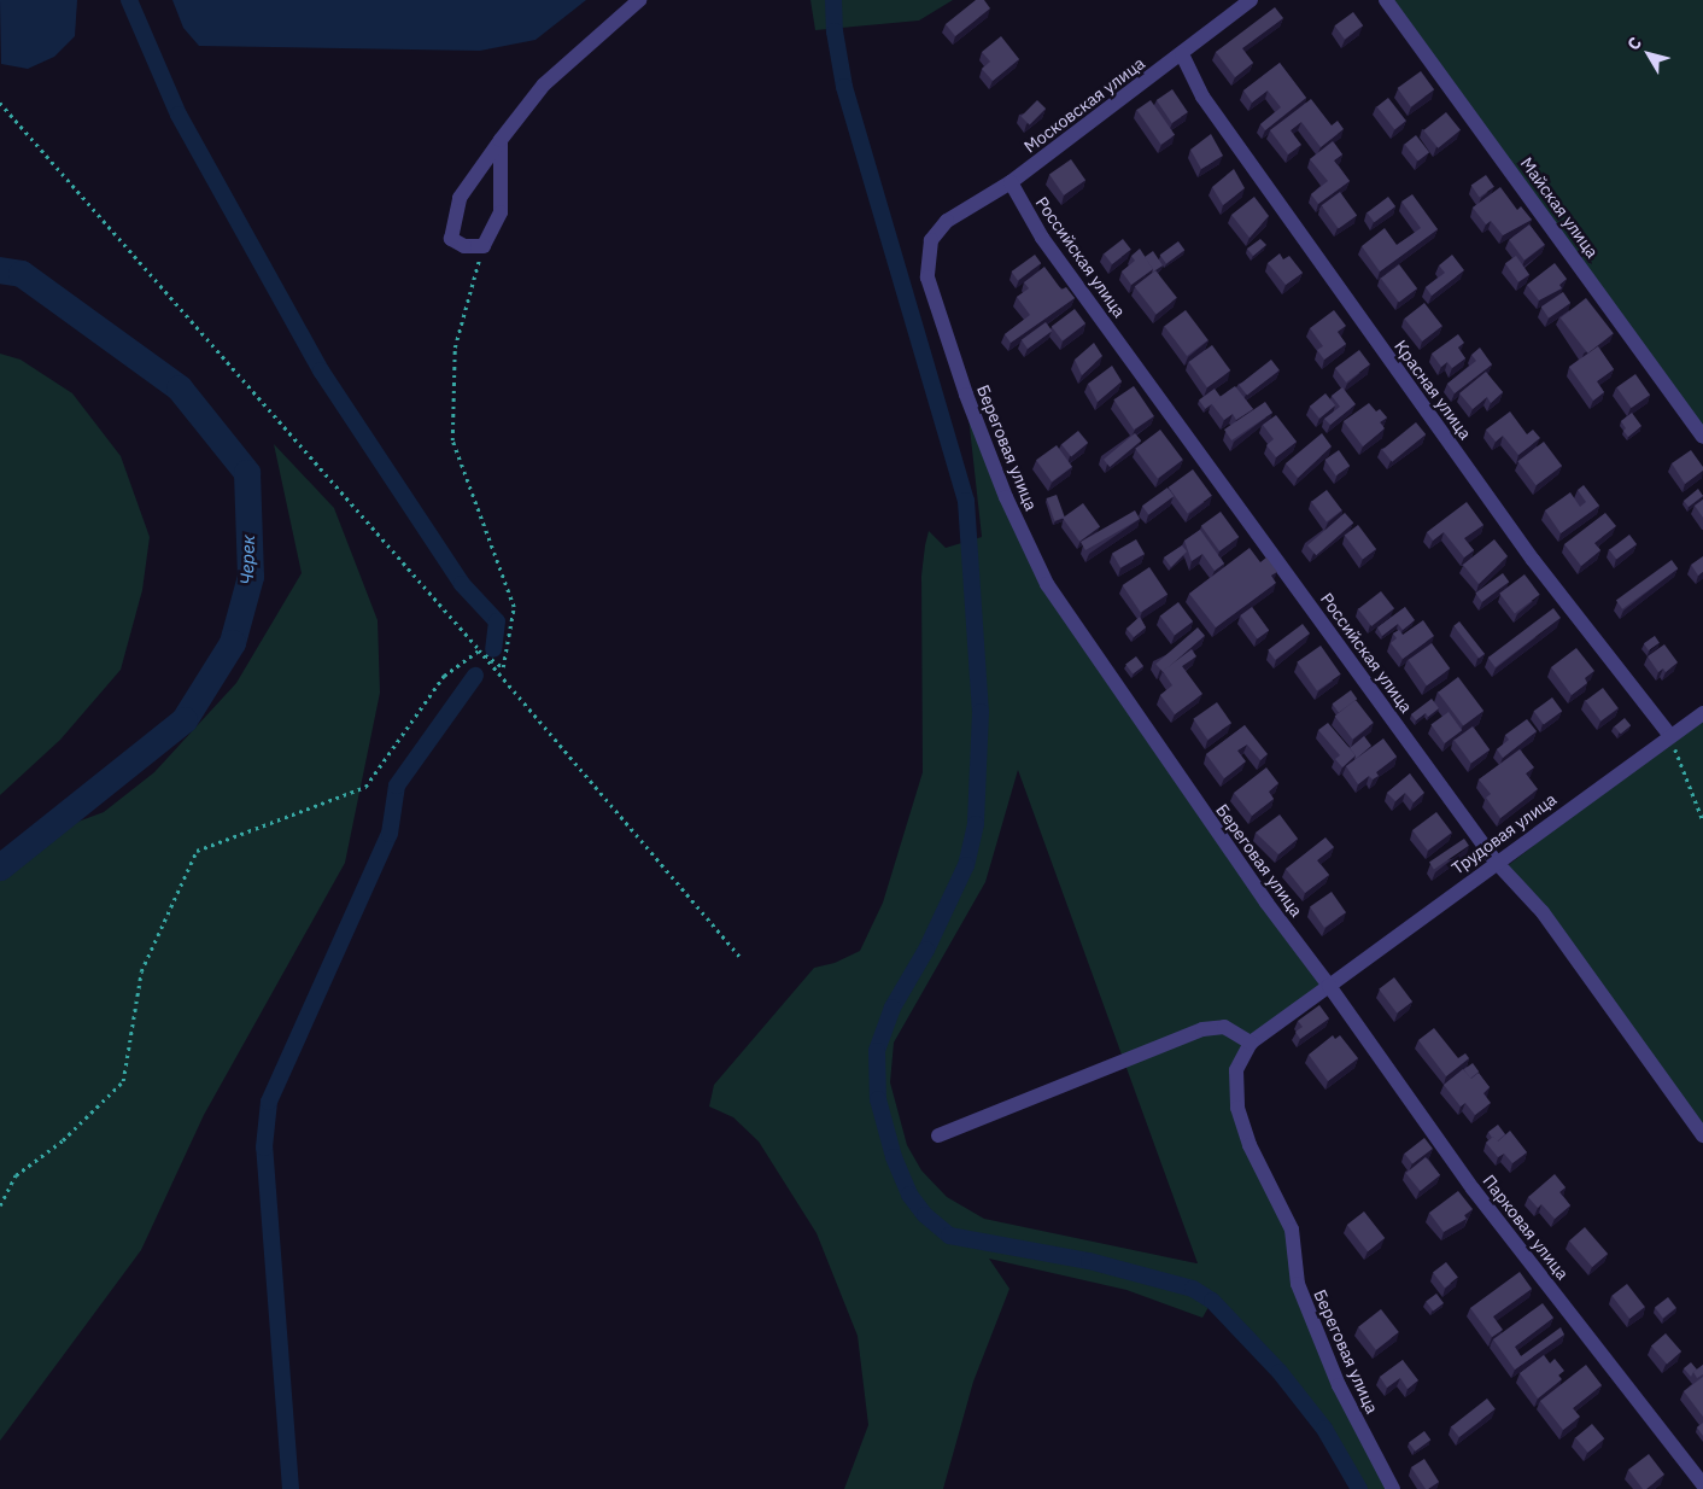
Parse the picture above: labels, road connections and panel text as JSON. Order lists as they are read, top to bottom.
{
  "streets": {
    "street": [
      "Московская улица",
      "Майская улица",
      "Российская улица",
      "Красная улица",
      "Береговая улица",
      "Трудовая улица",
      "Парковая улица"
    ]
  },
  "crossings": [
    ["Московская улица", "Российская улица"],
    ["Московская улица", "Красная улица"],
    ["Московская улица", "Береговая улица"],
    ["Российская улица", "Трудовая улица"],
    ["Красная улица", "Трудовая улица"],
    ["Береговая улица", "Трудовая улица"],
    ["Береговая улица", "Парковая улица"],
    ["Трудовая улица", "Парковая улица"]
  ],
  "water": ["Черек"],
  "north": "top left"
}
